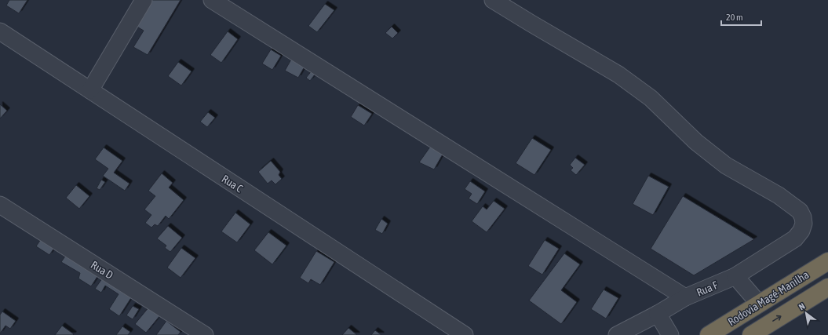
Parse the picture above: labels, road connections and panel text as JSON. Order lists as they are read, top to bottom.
{
  "streets": {
    "highway": ["Rodovia Magé-Manilha"],
    "street": ["Rua C", "Rua D", "Rua F"]
  },
  "scale_bar": "20 m",
  "north": "top left"
}
